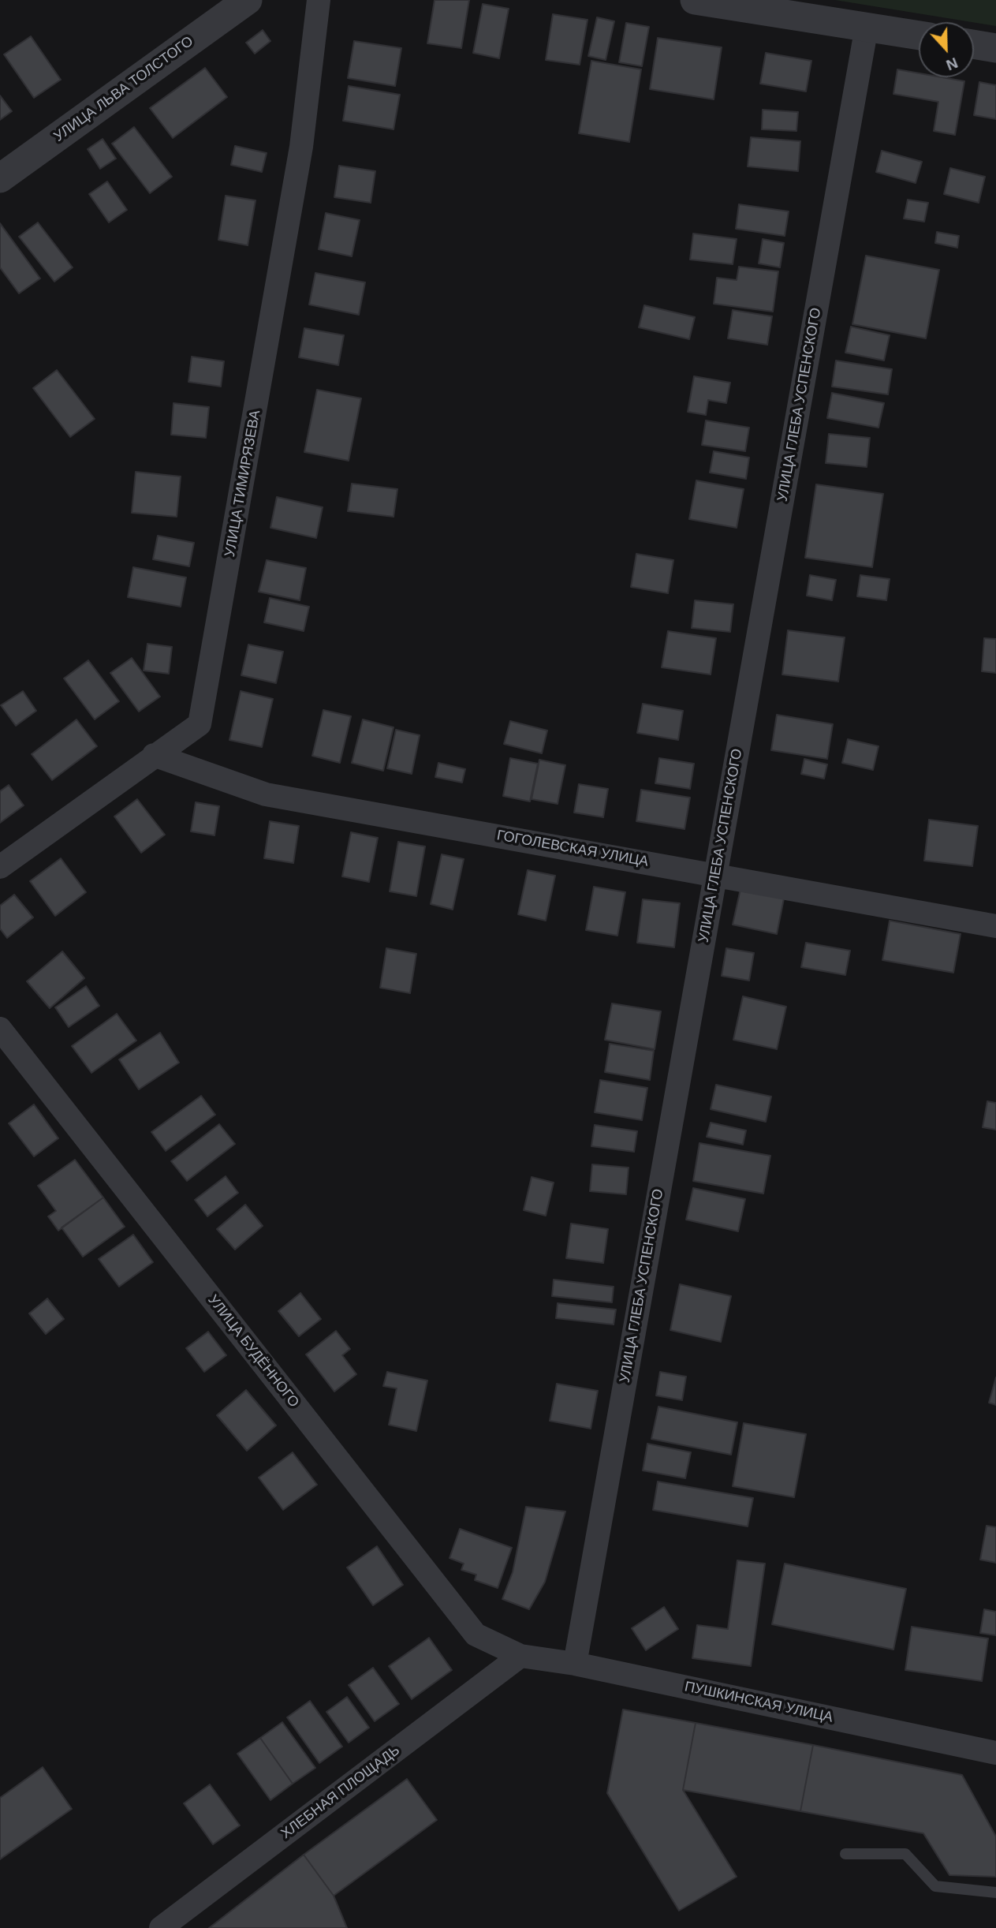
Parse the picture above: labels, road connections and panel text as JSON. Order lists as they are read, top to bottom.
{
  "streets": {
    "street": [
      "УЛИЦА ЛЬВА ТОЛСТОГО",
      "УЛИЦА ГЛЕБА УСПЕНСКОГО",
      "УЛИЦА ТИМИРЯЗЕВА",
      "ГОГОЛЕВСКАЯ УЛИЦА",
      "УЛИЦА БУДЁННОГО",
      "ПУШКИНСКАЯ УЛИЦА",
      "ХЛЕБНАЯ ПЛОЩАДЬ"
    ]
  },
  "crossings": [
    ["УЛИЦА ГЛЕБА УСПЕНСКОГО", "ГОГОЛЕВСКАЯ УЛИЦА"],
    ["УЛИЦА ГЛЕБА УСПЕНСКОГО", "ПУШКИНСКАЯ УЛИЦА"],
    ["УЛИЦА ТИМИРЯЗЕВА", "ГОГОЛЕВСКАЯ УЛИЦА"],
    ["УЛИЦА БУДЁННОГО", "ПУШКИНСКАЯ УЛИЦА"],
    ["УЛИЦА БУДЁННОГО", "ХЛЕБНАЯ ПЛОЩАДЬ"],
    ["ПУШКИНСКАЯ УЛИЦА", "ХЛЕБНАЯ ПЛОЩАДЬ"]
  ],
  "north": "bottom"
}
